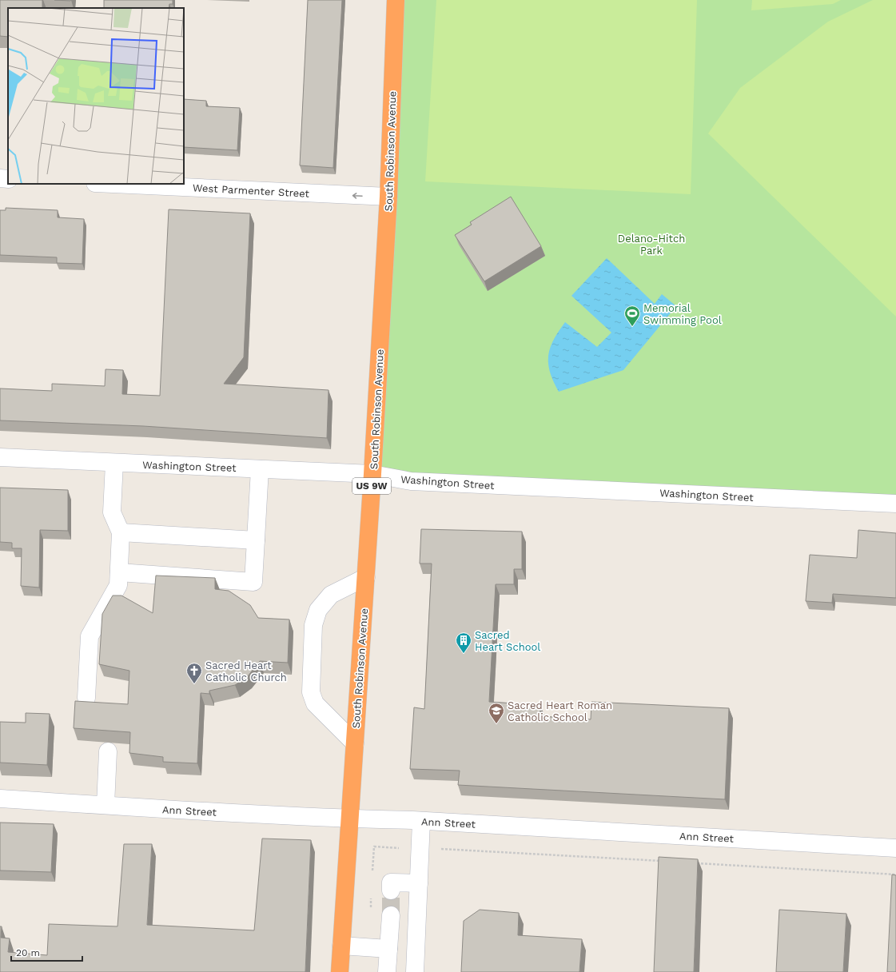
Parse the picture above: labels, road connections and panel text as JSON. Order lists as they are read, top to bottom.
{
  "streets": {
    "highway": ["South Robinson Avenue", "US 9W"],
    "street": ["West Parmenter Street", "Washington Street", "Ann Street"]
  },
  "crossings": [
    ["South Robinson Avenue", "West Parmenter Street"],
    ["South Robinson Avenue", "Washington Street"],
    ["South Robinson Avenue", "Ann Street"]
  ],
  "one_way": ["West Parmenter Street"],
  "parks": ["Delano-Hitch Park"],
  "places": {
    "sports": ["Memorial Swimming Pool"],
    "building": ["Sacred Heart School"],
    "church": ["Sacred Heart Catholic Church"],
    "school or university": ["Sacred Heart Roman Catholic School"]
  },
  "scale_bar": "20 m"
}
